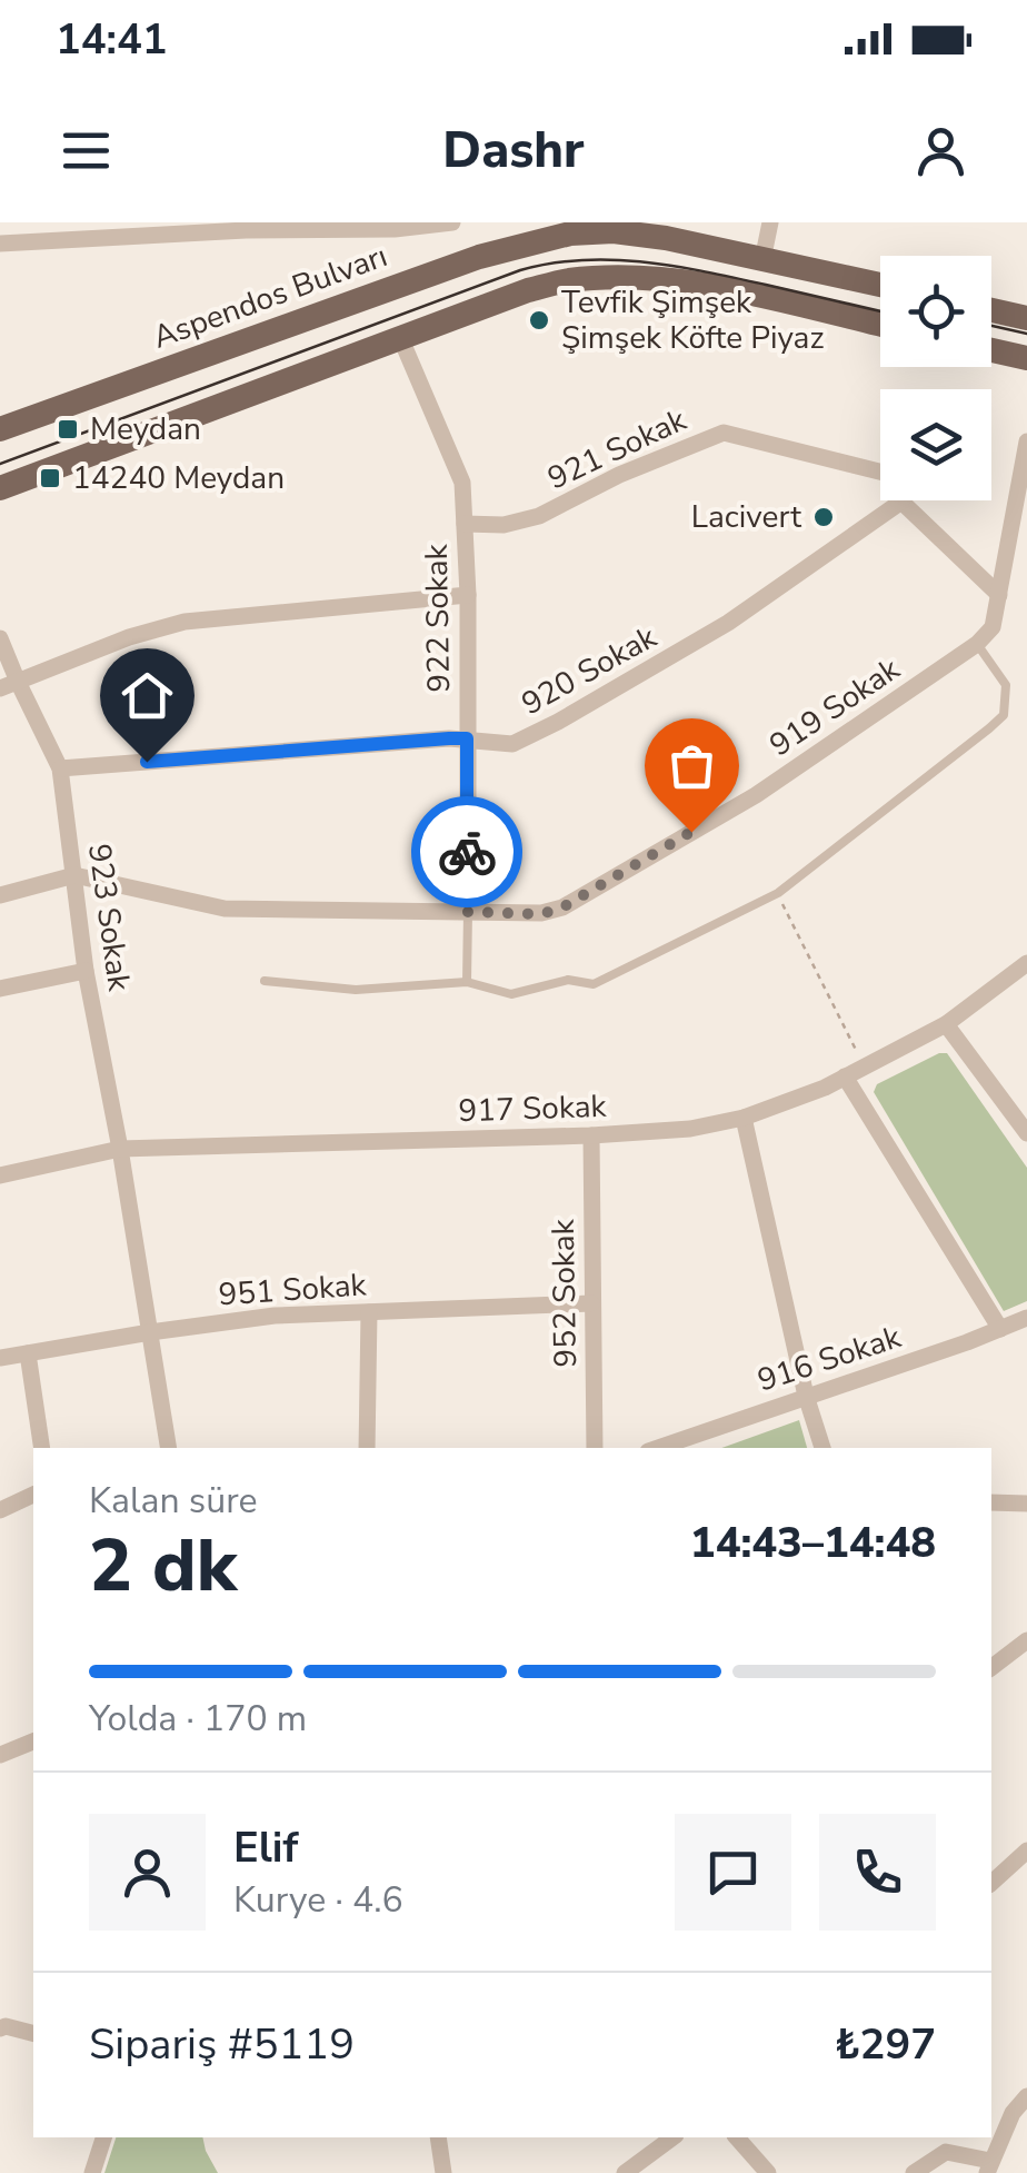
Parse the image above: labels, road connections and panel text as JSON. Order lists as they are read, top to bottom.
{
  "streets": {
    "main road": ["Aspendos Bulvarı"],
    "street": [
      "921 Sokak",
      "922 Sokak",
      "920 Sokak",
      "919 Sokak",
      "923 Sokak",
      "917 Sokak",
      "951 Sokak",
      "952 Sokak",
      "916 Sokak"
    ]
  },
  "crossings": [
    ["921 Sokak", "922 Sokak"],
    ["921 Sokak", "920 Sokak"],
    ["922 Sokak", "920 Sokak"],
    ["922 Sokak", "919 Sokak"],
    ["920 Sokak", "923 Sokak"],
    ["919 Sokak", "923 Sokak"],
    ["923 Sokak", "917 Sokak"],
    ["923 Sokak", "951 Sokak"],
    ["917 Sokak", "952 Sokak"],
    ["951 Sokak", "952 Sokak"]
  ],
  "places": {
    "other": ["Tevfik Şimşek Şimşek Köfte Piyaz", "Lacivert"],
    "transit": ["Meydan", "14240 Meydan"]
  },
  "page": {
    "status": "14:41",
    "header": "Dashr",
    "heading": ["2 dk", "Kalan süre", "14:43–14:48"],
    "panel": [
      "Elif",
      "Kurye · 4.6",
      "Sipariş #5119",
      "₺297"
    ],
    "bar": "Yolda · 170 m"
  }
}
